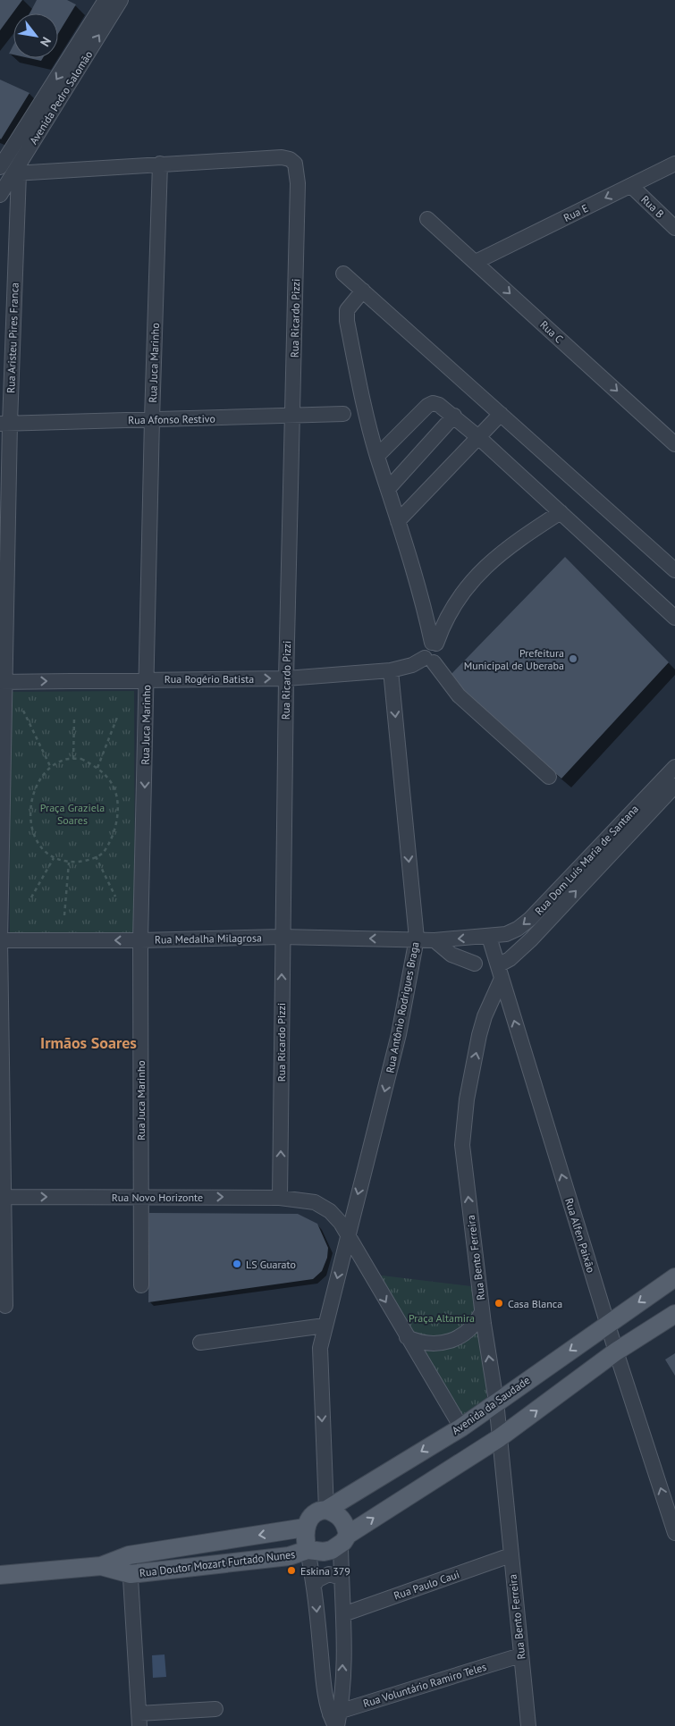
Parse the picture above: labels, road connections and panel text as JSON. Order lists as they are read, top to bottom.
{
  "streets": {
    "main road": ["Avenida da Saudade", "Rua Doutor Mozart Furtado Nunes"],
    "street": [
      "Avenida Pedro Salomão",
      "Rua B",
      "Rua E",
      "Rua Ricardo Pizzi",
      "Rua C",
      "Rua Aristeu Pires Franca",
      "Rua Juca Marinho",
      "Rua Afonso Restivo",
      "Rua Rogério Batista",
      "Rua Dom Luís Maria de Santana",
      "Rua Medalha Milagrosa",
      "Rua Antônio Rodrigues Braga",
      "Rua Novo Horizonte",
      "Rua Alfen Paixão",
      "Rua Bento Ferreira",
      "Rua Paulo Caui",
      "Rua Voluntário Ramiro Teles"
    ]
  },
  "crossings": [
    ["Avenida Pedro Salomão", "Rua Aristeu Pires Franca"],
    ["Rua B", "Rua E"],
    ["Rua E", "Rua C"],
    ["Rua Ricardo Pizzi", "Rua Juca Marinho"],
    ["Rua Ricardo Pizzi", "Rua Afonso Restivo"],
    ["Rua Ricardo Pizzi", "Rua Rogério Batista"],
    ["Rua Ricardo Pizzi", "Rua Medalha Milagrosa"],
    ["Rua Ricardo Pizzi", "Rua Novo Horizonte"],
    ["Rua Aristeu Pires Franca", "Rua Afonso Restivo"],
    ["Rua Aristeu Pires Franca", "Rua Rogério Batista"],
    ["Rua Aristeu Pires Franca", "Rua Medalha Milagrosa"],
    ["Rua Aristeu Pires Franca", "Rua Novo Horizonte"],
    ["Rua Juca Marinho", "Rua Afonso Restivo"],
    ["Rua Juca Marinho", "Rua Rogério Batista"],
    ["Rua Juca Marinho", "Rua Medalha Milagrosa"],
    ["Rua Juca Marinho", "Rua Novo Horizonte"],
    ["Rua Rogério Batista", "Rua Antônio Rodrigues Braga"],
    ["Rua Dom Luís Maria de Santana", "Rua Medalha Milagrosa"],
    ["Rua Dom Luís Maria de Santana", "Rua Alfen Paixão"],
    ["Rua Medalha Milagrosa", "Rua Antônio Rodrigues Braga"],
    ["Rua Antônio Rodrigues Braga", "Rua Novo Horizonte"],
    ["Rua Antônio Rodrigues Braga", "Avenida da Saudade"],
    ["Rua Antônio Rodrigues Braga", "Rua Doutor Mozart Furtado Nunes"],
    ["Rua Alfen Paixão", "Rua Bento Ferreira"],
    ["Rua Alfen Paixão", "Avenida da Saudade"],
    ["Rua Bento Ferreira", "Avenida da Saudade"],
    ["Rua Bento Ferreira", "Rua Paulo Caui"],
    ["Rua Bento Ferreira", "Rua Voluntário Ramiro Teles"],
    ["Avenida da Saudade", "Rua Doutor Mozart Furtado Nunes"]
  ],
  "one_way": [
    "Rua E",
    "Rua Rogério Batista",
    "Rua Medalha Milagrosa",
    "Rua Antônio Rodrigues Braga",
    "Rua Novo Horizonte",
    "Rua Alfen Paixão",
    "Rua Bento Ferreira"
  ],
  "districts": ["Irmãos Soares"],
  "parks": ["Praça Graziela Soares", "Praça Altamira"],
  "places": [
    "Prefeitura Municipal de Uberaba",
    "LS Guarato",
    "Casa Blanca",
    "Eskina 379"
  ],
  "north": "bottom right"
}
